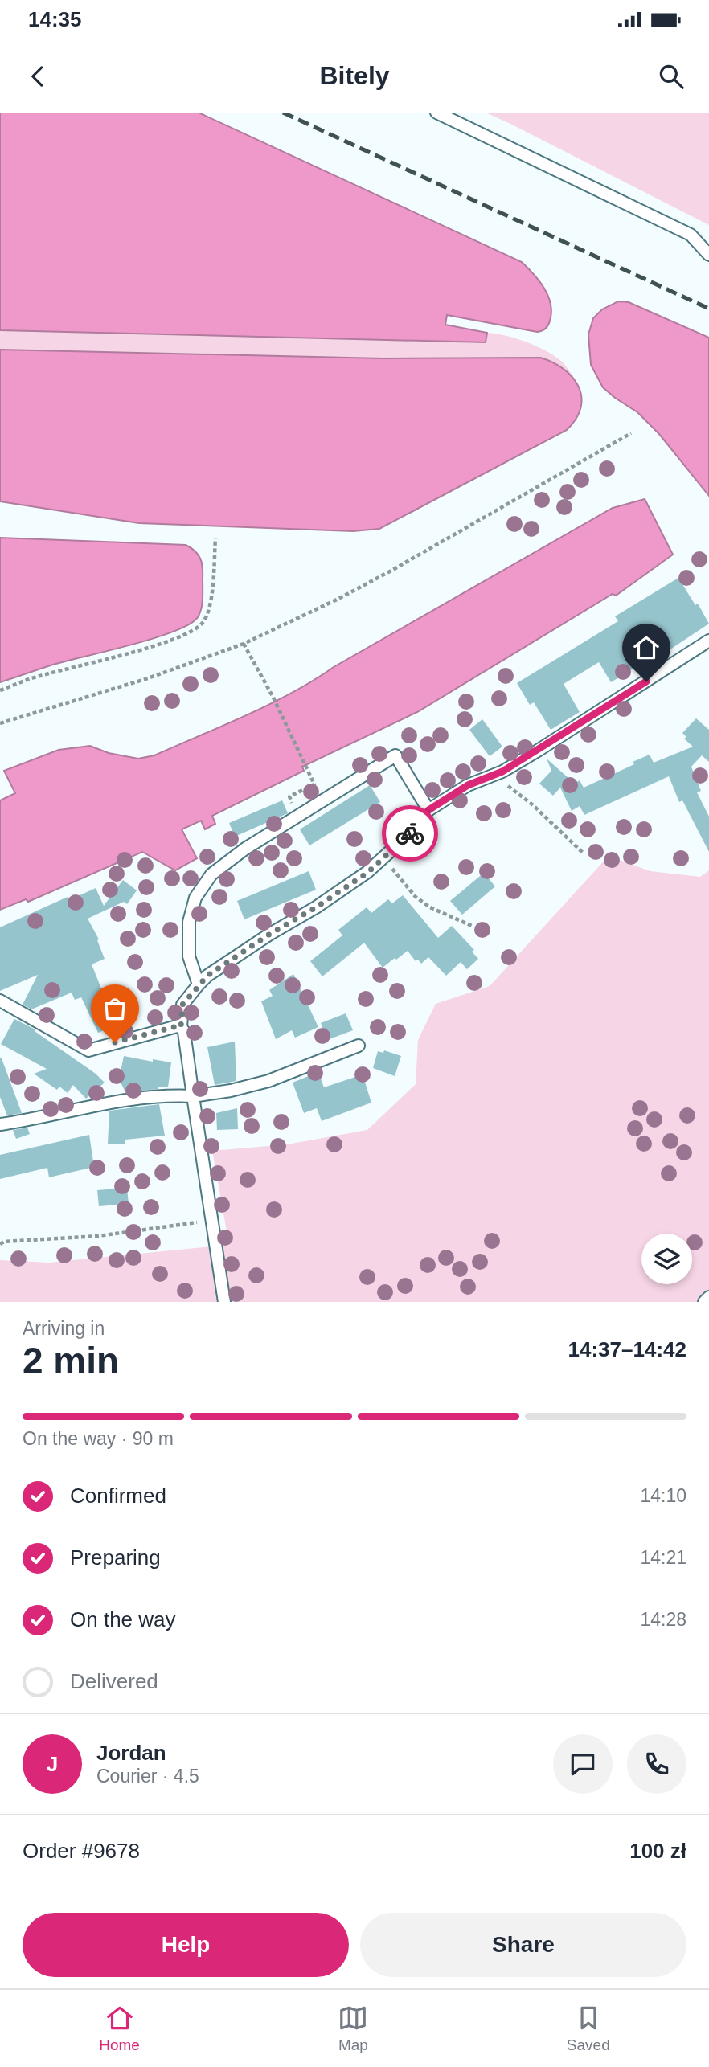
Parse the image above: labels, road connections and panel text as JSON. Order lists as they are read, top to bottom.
{
  "page": {
    "status": "14:35",
    "header": "Bitely",
    "heading": ["2 min", "Arriving in", "14:37–14:42"],
    "panel": [
      "Jordan",
      "Courier · 4.5",
      "Order #9678",
      "100 zł"
    ],
    "bar": "On the way · 90 m",
    "list": [
      ["Confirmed", "14:10"],
      ["Preparing", "14:21"],
      ["On the way", "14:28"],
      "Delivered"
    ],
    "round": "J",
    "buttons": ["Help", "Share"],
    "tabs": ["Home", "Map", "Saved"]
  }
}
